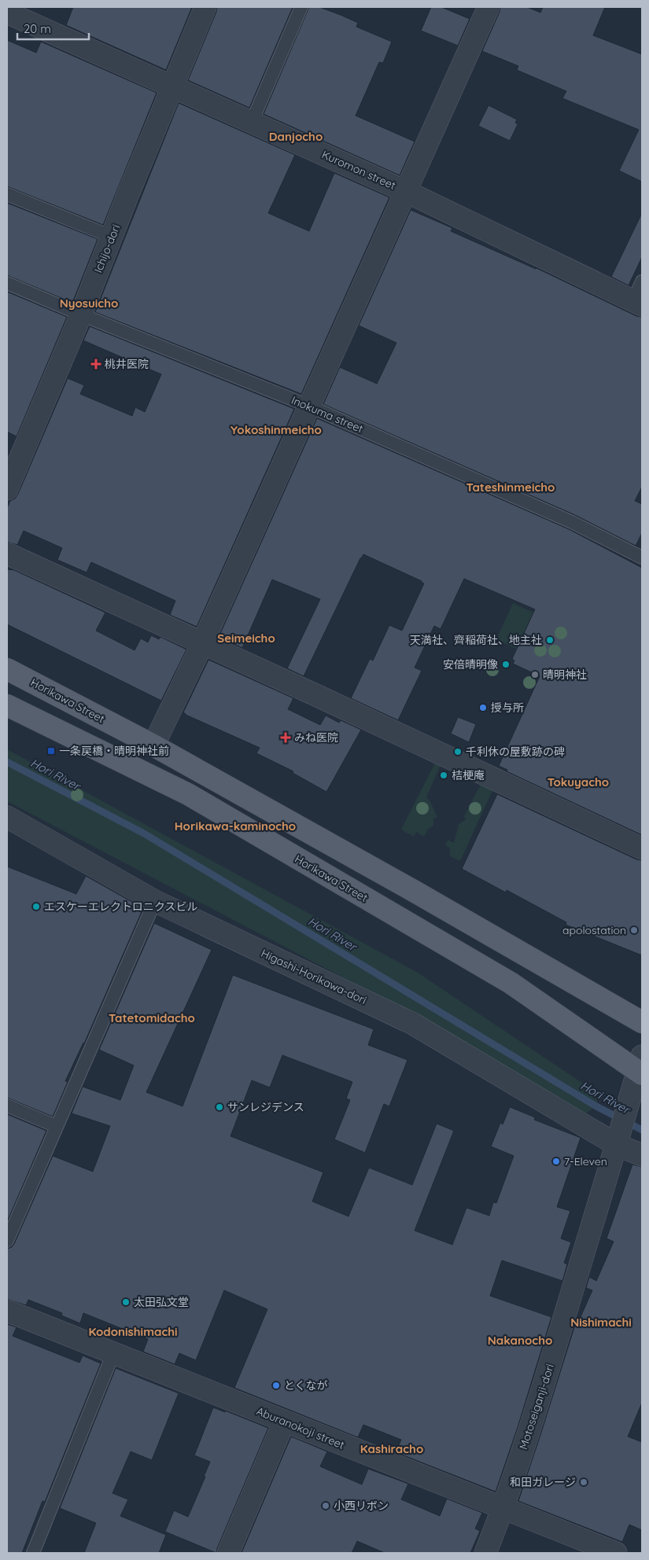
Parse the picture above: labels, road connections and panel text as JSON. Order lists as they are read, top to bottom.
{
  "streets": {
    "main road": ["Horikawa Street"],
    "street": [
      "Kuromon street",
      "Ichijo-dori",
      "Higashi-Horikawa-dori",
      "Motoseiganji-dori",
      "Aburanokoji street"
    ],
    "lane": ["Inokuma street"]
  },
  "crossings": [
    ["Kuromon street", "Ichijo-dori"],
    ["Ichijo-dori", "Inokuma street"],
    ["Horikawa Street", "Motoseiganji-dori"],
    ["Higashi-Horikawa-dori", "Motoseiganji-dori"],
    ["Motoseiganji-dori", "Aburanokoji street"]
  ],
  "districts": [
    "Danjocho",
    "Nyosuicho",
    "Yokoshinmeicho",
    "Tateshinmeicho",
    "Seimeicho",
    "Tokuyacho",
    "Horikawa-kaminocho",
    "Tatetomidacho",
    "Nishimachi",
    "Kodonishimachi",
    "Nakanocho",
    "Kashiracho"
  ],
  "water": ["Hori River"],
  "places": {
    "health": ["桃井医院", "みね医院"],
    "other": [
      "天満社、齊稲荷社、地主社",
      "安倍晴明像",
      "晴明神社",
      "授与所",
      "千利休の屋敷跡の碑",
      "桔梗庵",
      "エスケーエレクトロニクスビル",
      "apolostation",
      "サンレジデンス",
      "7-Eleven",
      "太田弘文堂",
      "とくなが",
      "和田ガレージ",
      "小西リボン"
    ],
    "transit": ["一条戻橋・晴明神社前"]
  },
  "scale_bar": "20 m"
}
